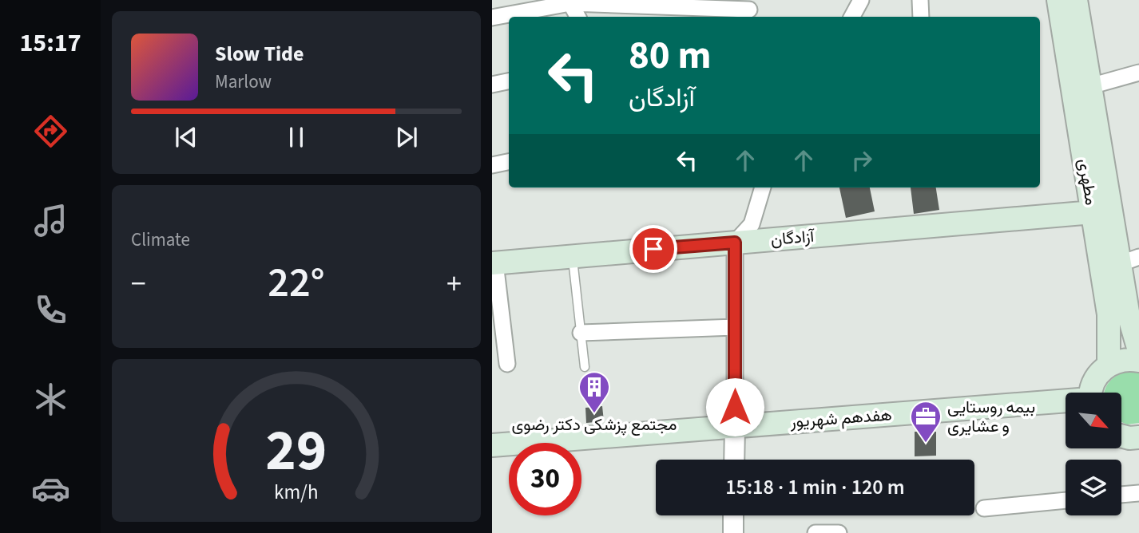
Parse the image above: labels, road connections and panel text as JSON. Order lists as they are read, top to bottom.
{
  "streets": {
    "main road": ["مطهری", "آزادگان", "هفدهم شهریور"]
  },
  "crossings": [
    ["مطهری", "آزادگان"]
  ],
  "places": {
    "building": ["مجتمع پزشکی دکتر رضوی"],
    "office": ["بیمه روستایی و عشایری"]
  },
  "north": "bottom right",
  "page": {
    "tabs": "15:17",
    "turn": ["80 m", "آزادگان"],
    "song": ["Slow Tide", "Marlow"],
    "tile": "Climate",
    "heat": ["−", "22°", "+"],
    "limit": "30",
    "trip": "15:18 · 1 min · 120 m",
    "gauge": ["29", "km/h"]
  }
}
